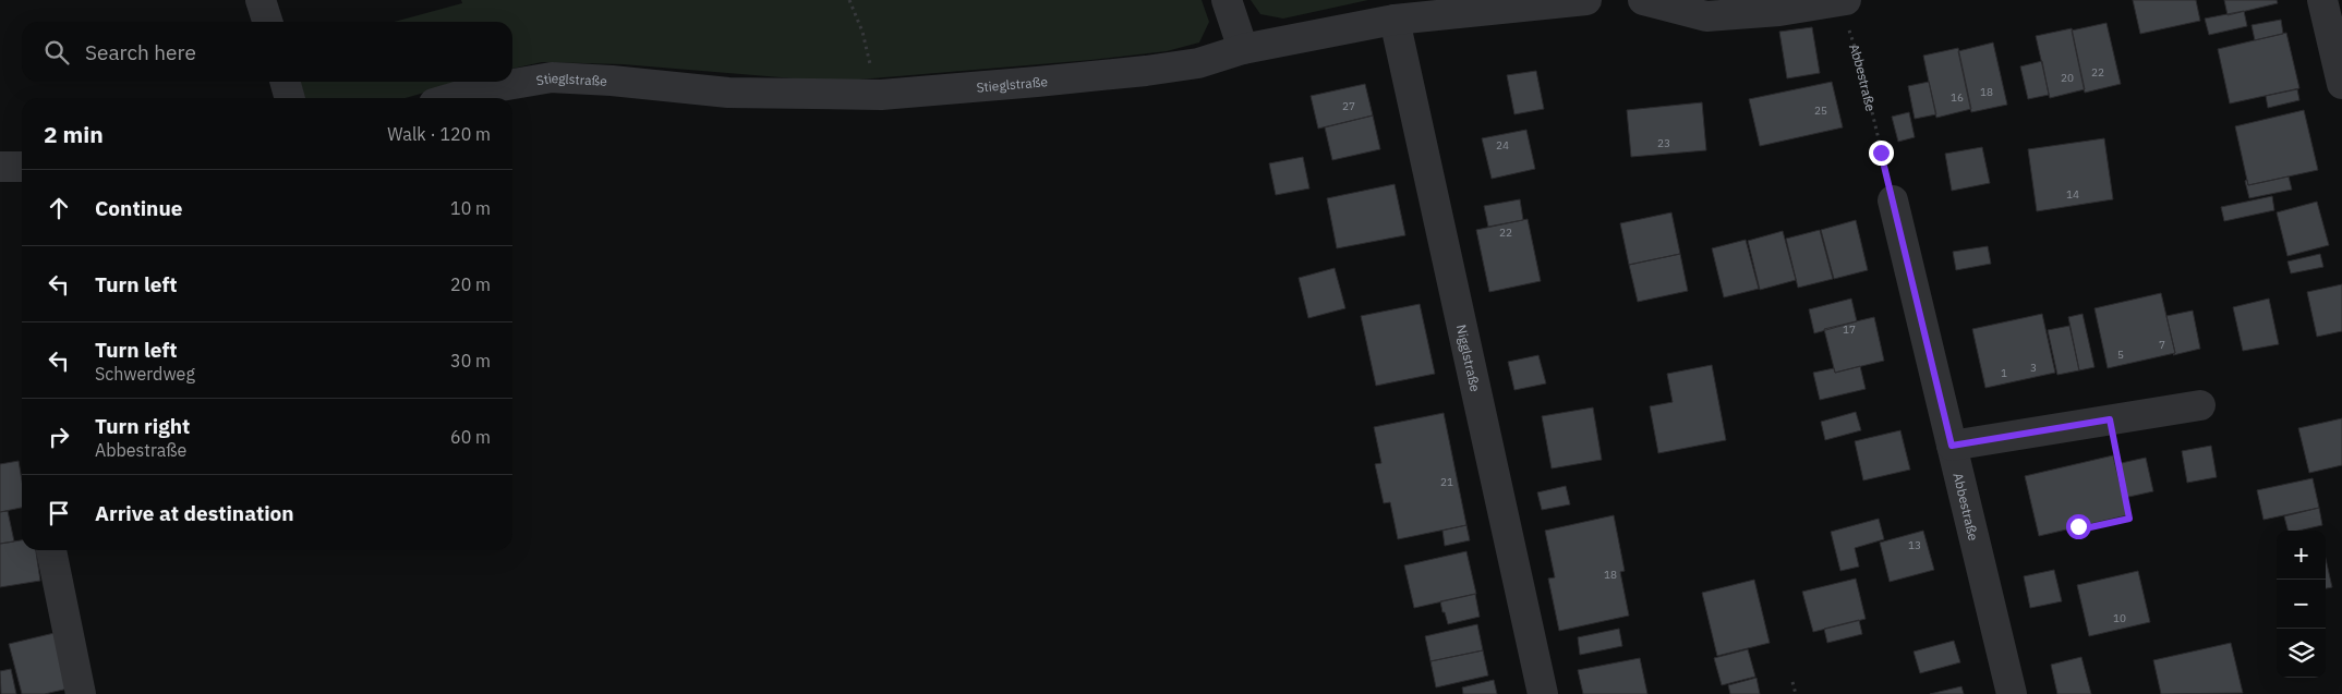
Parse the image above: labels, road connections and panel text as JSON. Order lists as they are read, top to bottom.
{
  "streets": {
    "street": ["Abbestraße", "Stieglstraße", "Nigglstraße"]
  },
  "crossings": [
    ["Stieglstraße", "Nigglstraße"]
  ],
  "house_numbers": [
    "22",
    "20",
    "18",
    "16",
    "27",
    "25",
    "23",
    "24",
    "14",
    "22",
    "17",
    "7",
    "5",
    "3",
    "1",
    "21",
    "13",
    "18",
    "10"
  ],
  "page": {
    "search": "Search here",
    "heading": ["2 min", "Walk · 120 m"],
    "list": [
      ["Continue", "10 m"],
      ["Turn left", "20 m"],
      ["Turn left", "Schwerdweg", "30 m"],
      ["Turn right", "Abbestraße", "60 m"],
      "Arrive at destination"
    ],
    "map_buttons": ["+", "−"]
  }
}
